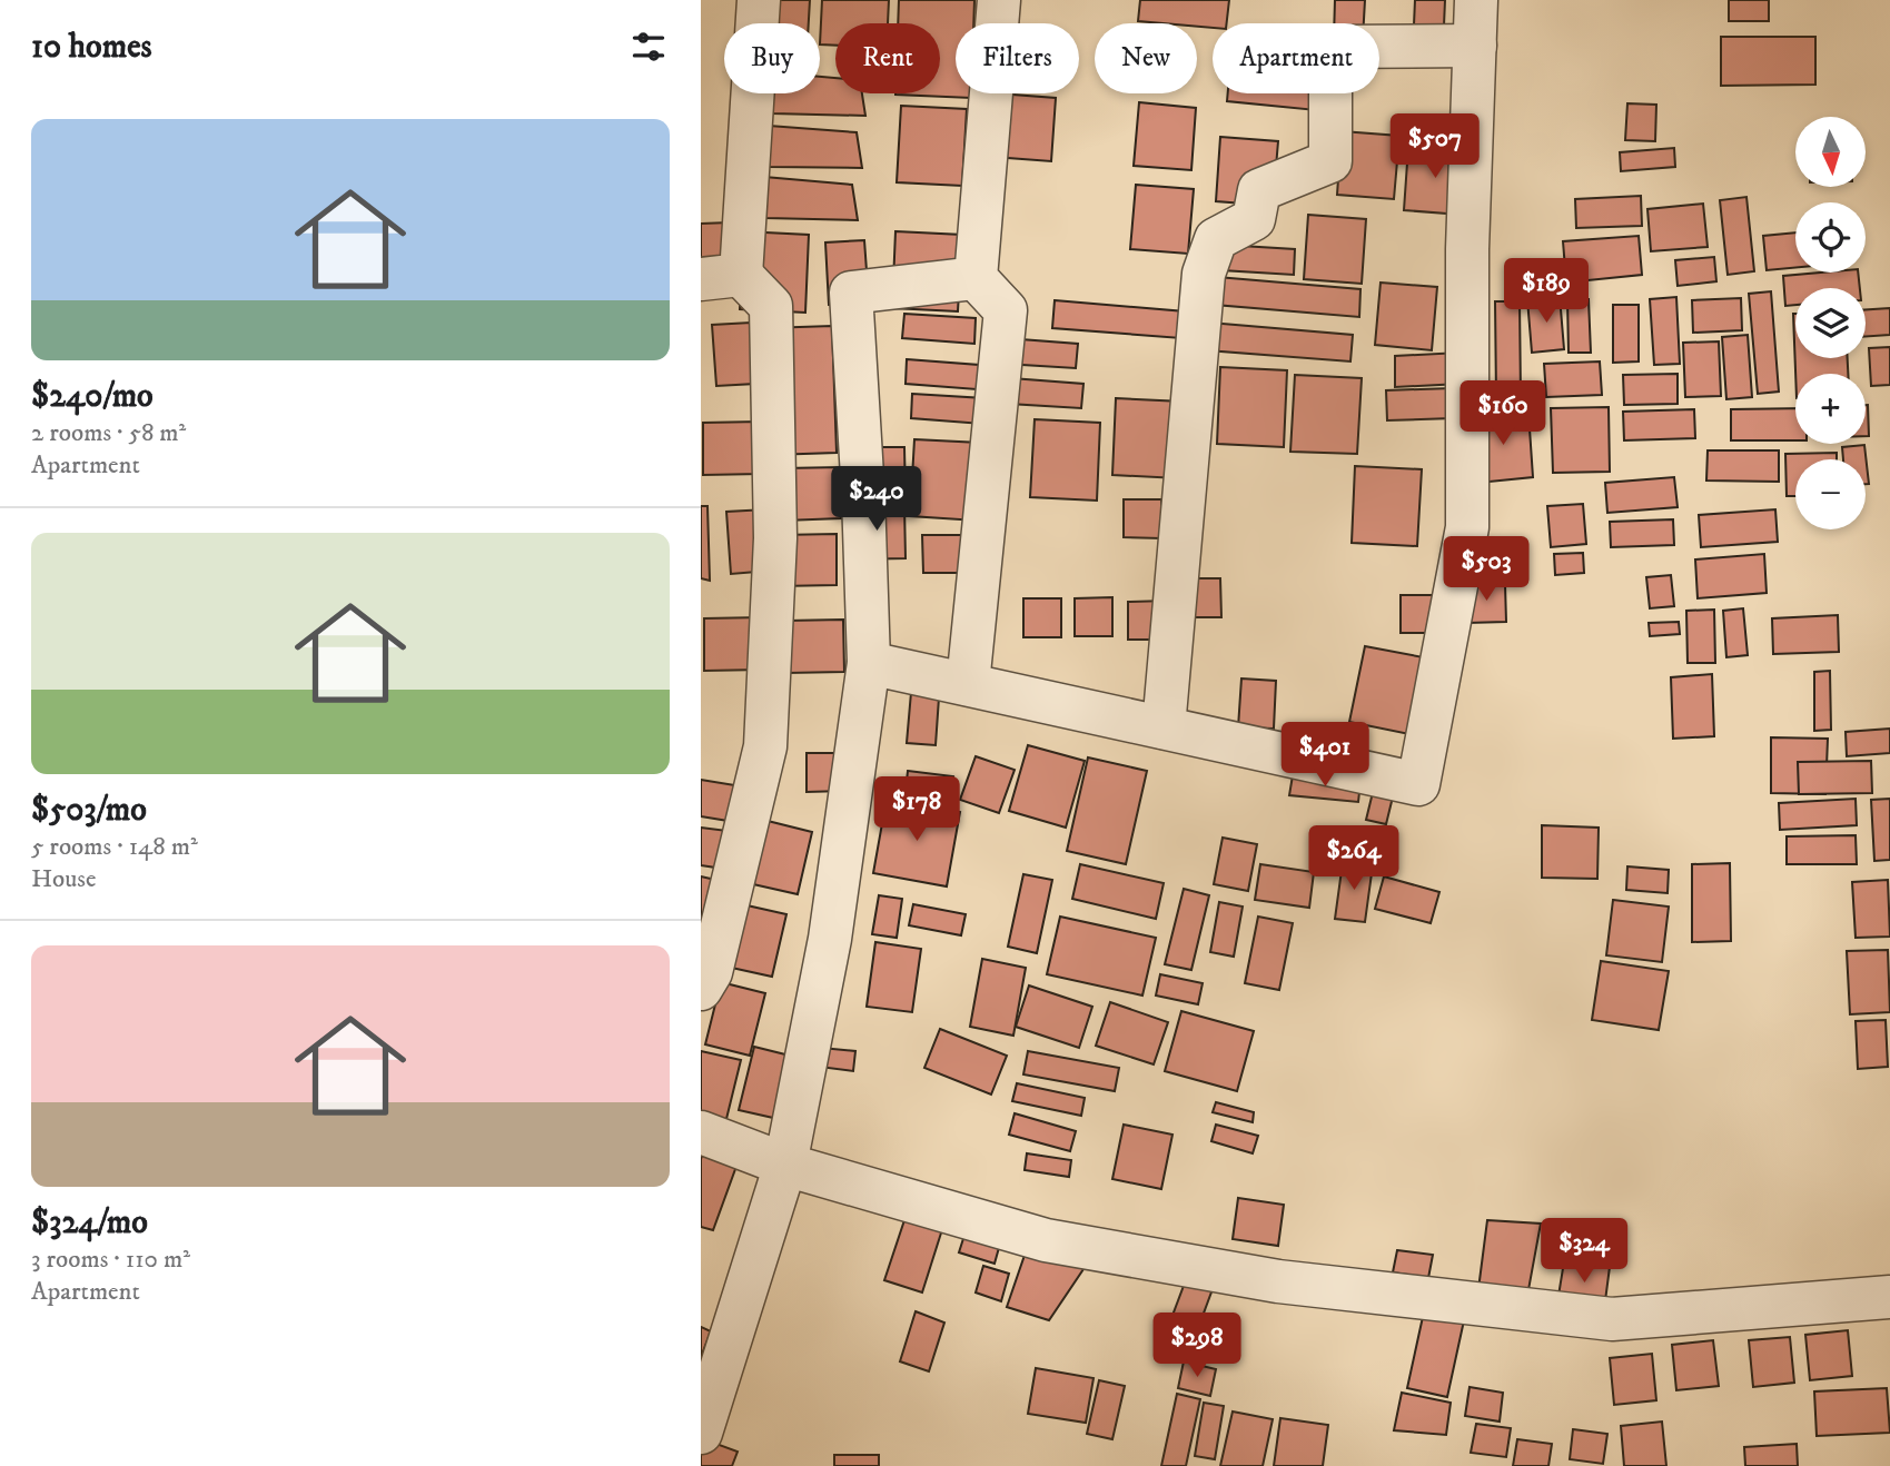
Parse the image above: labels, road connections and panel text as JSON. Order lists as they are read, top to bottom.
{
  "north": "bottom",
  "page": {
    "heading": "10 homes",
    "chip": [
      "Buy",
      "Rent",
      "Filters",
      "New",
      "Apartment"
    ],
    "list": [
      {
        "name": "$240/mo",
        "note": "2 rooms · 58 m² · Apartment"
      },
      {
        "name": "$503/mo",
        "note": "5 rooms · 148 m² · House"
      },
      {
        "name": "$324/mo",
        "note": "3 rooms · 110 m² · Apartment"
      }
    ],
    "price": [
      "$507",
      "$189",
      "$160",
      "$240",
      "$503",
      "$401",
      "$178",
      "$264",
      "$324",
      "$298"
    ],
    "map_buttons": ["+", "−"]
  }
}
